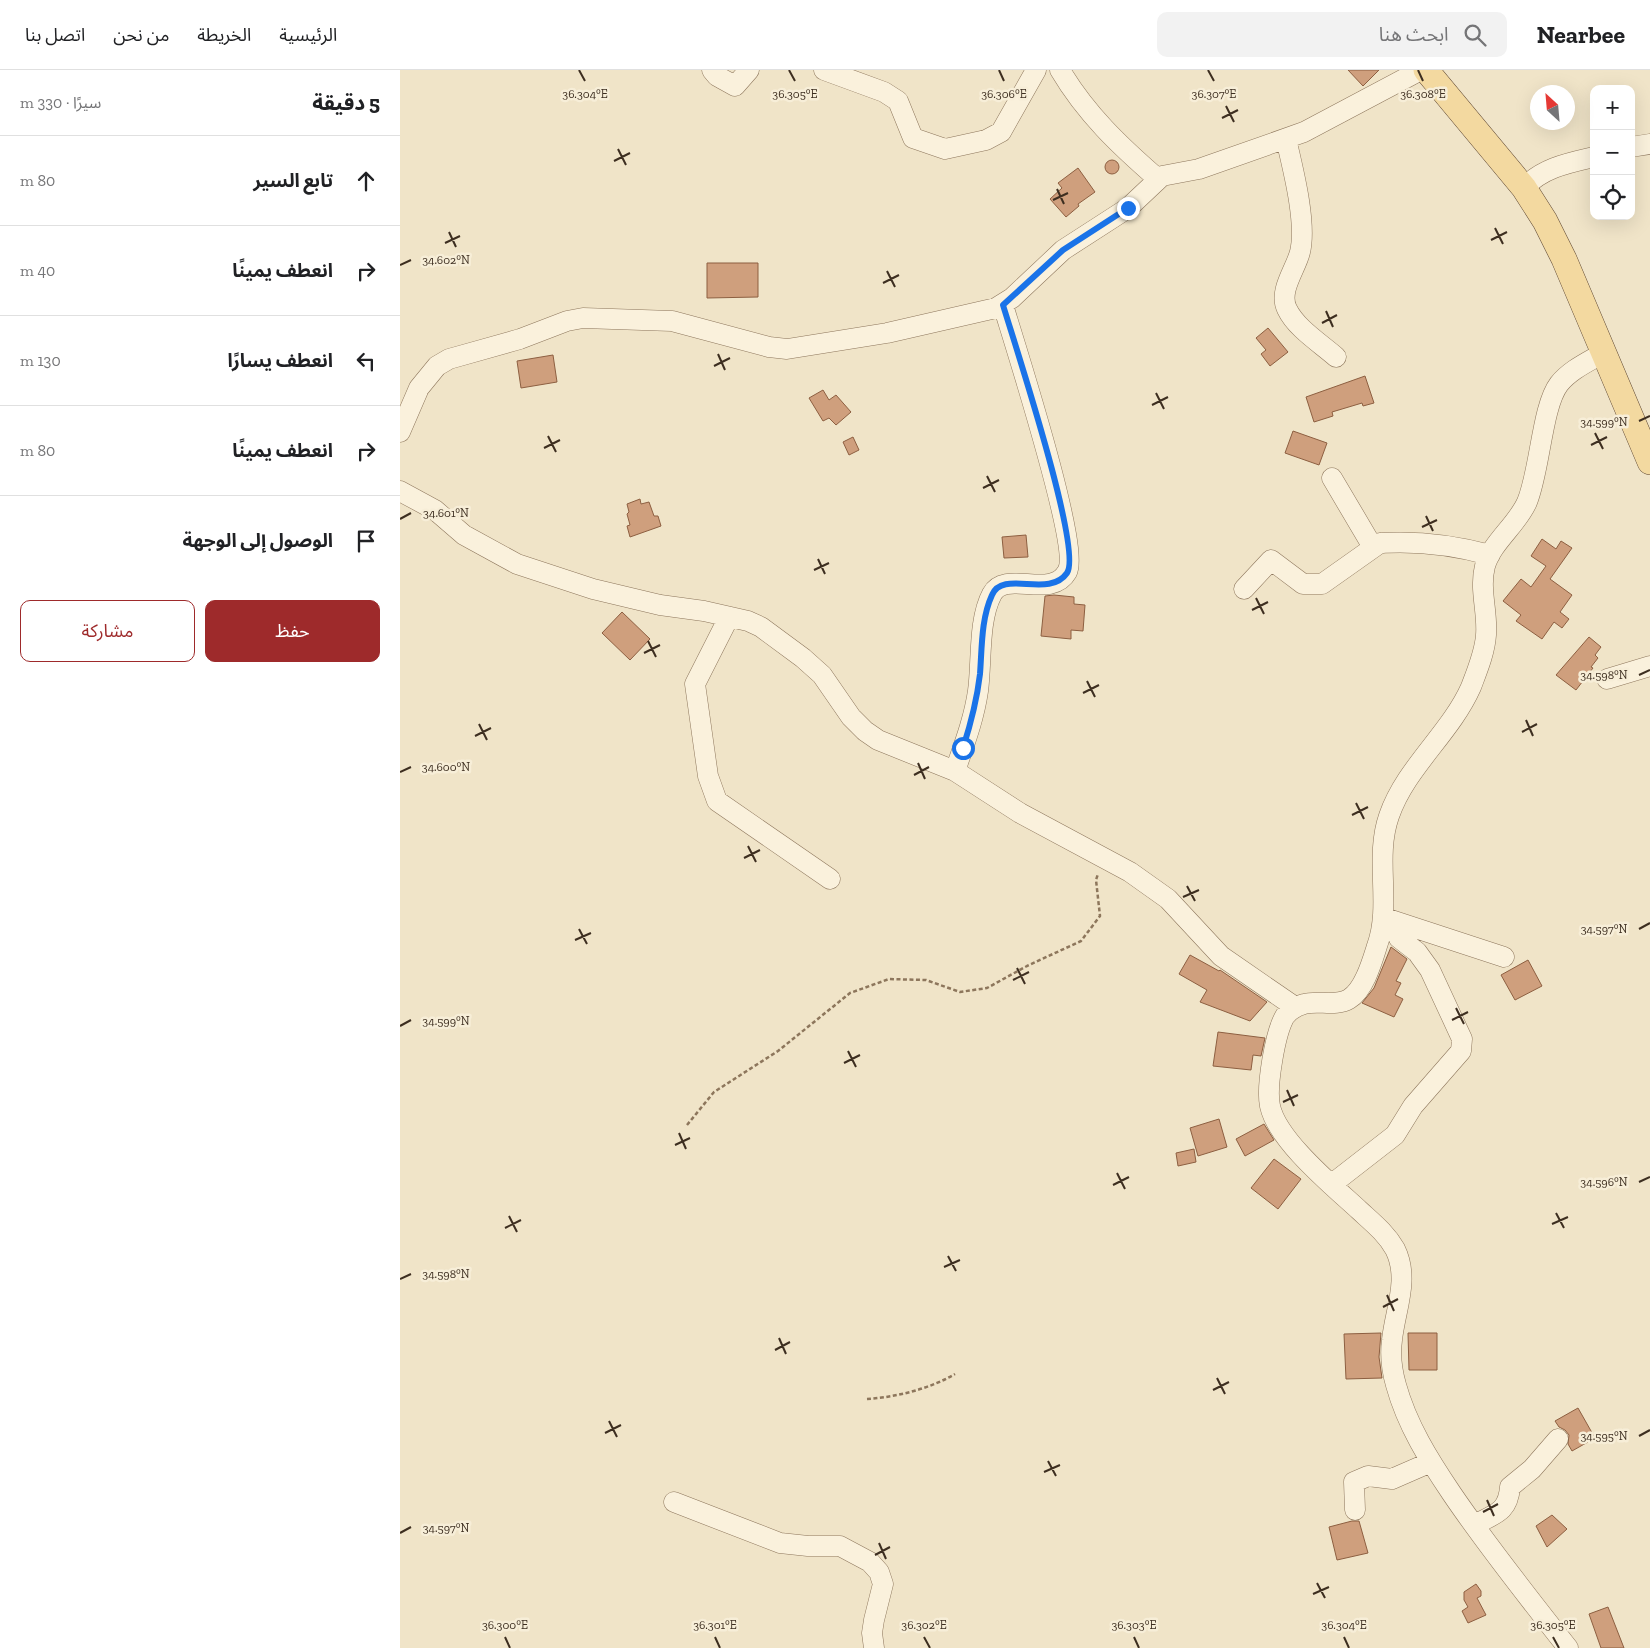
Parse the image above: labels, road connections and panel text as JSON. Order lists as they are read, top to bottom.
{
  "north": "top left",
  "page": {
    "header": "Nearbee",
    "search": "ابحث هنا",
    "nav": [
      "الرئيسية",
      "الخريطة",
      "من نحن",
      "اتصل بنا"
    ],
    "heading": ["5 دقيقة", "سيرًا · 330 m"],
    "map_buttons": ["+", "−"],
    "list": [
      ["تابع السير", "80 m"],
      ["انعطف يمينًا", "40 m"],
      ["انعطف يسارًا", "130 m"],
      ["انعطف يمينًا", "80 m"],
      "الوصول إلى الوجهة"
    ],
    "buttons": ["حفظ", "مشاركة"]
  },
  "coordinates": [
    "36.304°E",
    "36.305°E",
    "36.306°E",
    "36.307°E",
    "36.308°E",
    "34.602°N",
    "34.599°N",
    "34.601°N",
    "34.598°N",
    "34.600°N",
    "34.597°N",
    "34.596°N",
    "34.595°N",
    "36.300°E",
    "36.301°E",
    "36.302°E",
    "36.303°E"
  ]
}
